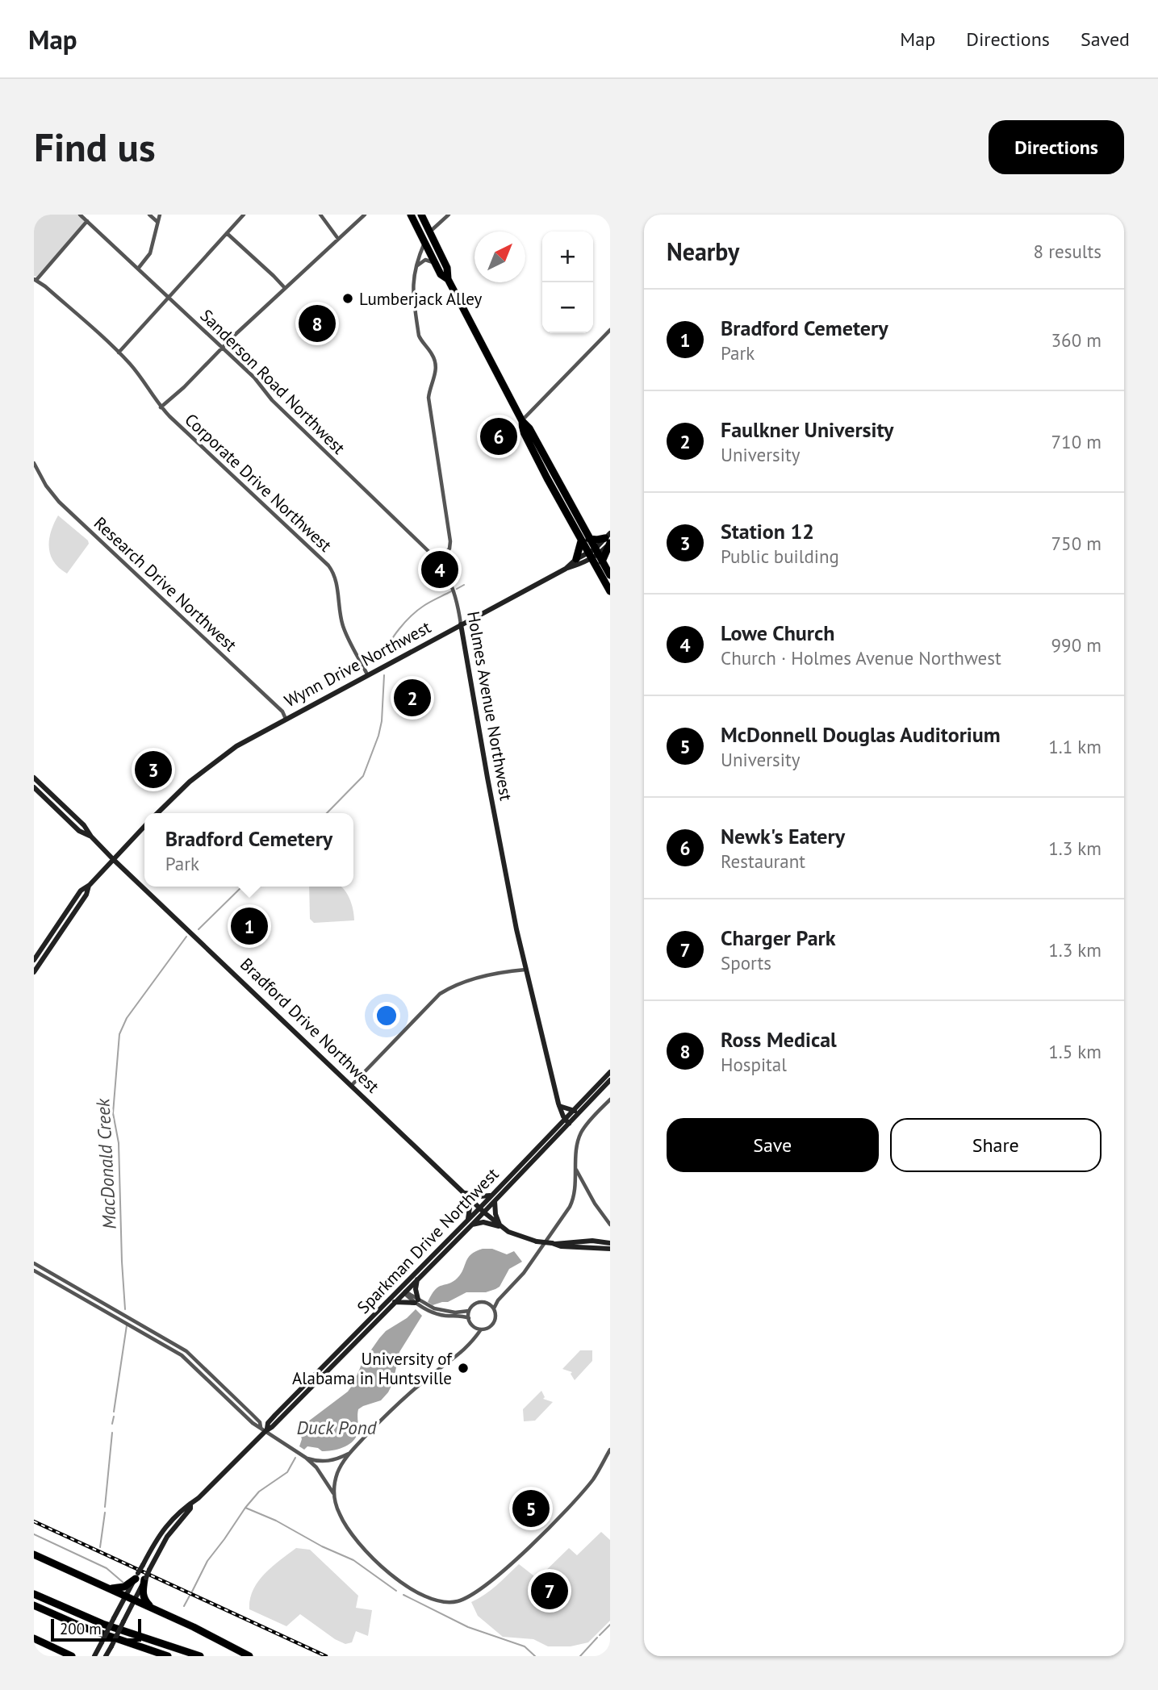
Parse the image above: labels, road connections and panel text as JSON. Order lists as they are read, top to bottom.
{
  "streets": {
    "main road": [
      "Wynn Drive Northwest",
      "Holmes Avenue Northwest",
      "Bradford Drive Northwest",
      "Sparkman Drive Northwest"
    ],
    "street": ["Sanderson Road Northwest", "Corporate Drive Northwest", "Research Drive Northwest"]
  },
  "crossings": [
    ["Sanderson Road Northwest", "Holmes Avenue Northwest"],
    ["Corporate Drive Northwest", "Wynn Drive Northwest"],
    ["Research Drive Northwest", "Wynn Drive Northwest"],
    ["Wynn Drive Northwest", "Holmes Avenue Northwest"],
    ["Holmes Avenue Northwest", "Sparkman Drive Northwest"],
    ["Bradford Drive Northwest", "Sparkman Drive Northwest"]
  ],
  "water": ["MacDonald Creek", "Duck Pond"],
  "places": ["Lumberjack Alley", "University of Alabama in Huntsville"],
  "scale_bar": "200 m",
  "north": "top right",
  "page": {
    "header": "Map",
    "nav": ["Map", "Directions", "Saved"],
    "buttons": [
      "Directions",
      ["Save", "Share"]
    ],
    "title": "Find us",
    "heading": ["Nearby", "8 results"],
    "map_buttons": ["+", "−"],
    "list": [
      {
        "mark": "1",
        "name": "Bradford Cemetery",
        "note": "Park",
        "value": "360 m"
      },
      {
        "mark": "2",
        "name": "Faulkner University",
        "note": "University",
        "value": "710 m"
      },
      {
        "mark": "3",
        "name": "Station 12",
        "note": "Public building",
        "value": "750 m"
      },
      {
        "mark": "4",
        "name": "Lowe Church",
        "note": "Church · Holmes Avenue Northwest",
        "value": "990 m"
      },
      {
        "mark": "5",
        "name": "McDonnell Douglas Auditorium",
        "note": "University",
        "value": "1.1 km"
      },
      {
        "mark": "6",
        "name": "Newk's Eatery",
        "note": "Restaurant",
        "value": "1.3 km"
      },
      {
        "mark": "7",
        "name": "Charger Park",
        "note": "Sports",
        "value": "1.3 km"
      },
      {
        "mark": "8",
        "name": "Ross Medical",
        "note": "Hospital",
        "value": "1.5 km"
      }
    ],
    "pins": [
      "8",
      "6",
      "4",
      "2",
      "3",
      "1",
      "5",
      "7"
    ],
    "popup": ["Bradford Cemetery", "Park"],
    "scale": "200 m"
  }
}
